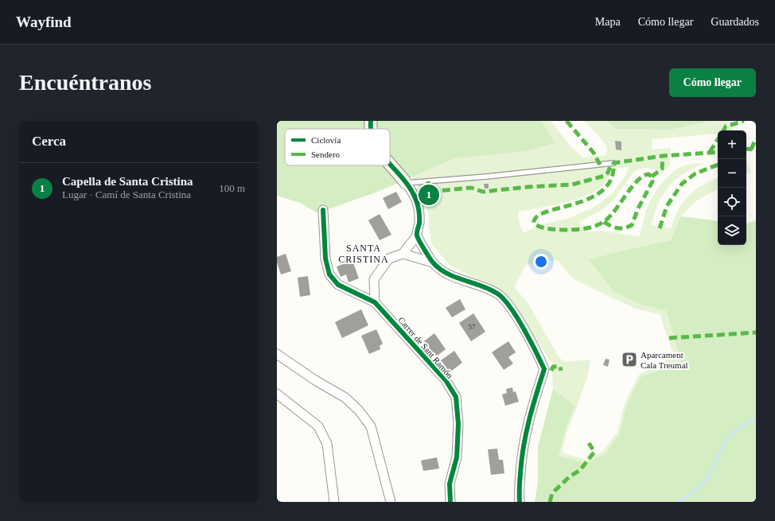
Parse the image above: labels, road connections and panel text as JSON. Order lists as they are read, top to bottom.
{
  "streets": {
    "street": ["Carrer de Sant Ramón"]
  },
  "districts": ["SANTA CRISTINA"],
  "places": {
    "parking": ["Aparcament Cala Treumal"]
  },
  "house_numbers": ["57"],
  "legend": ["Ciclovía", "Sendero"],
  "page": {
    "header": "Wayfind",
    "nav": ["Mapa", "Cómo llegar", "Guardados"],
    "buttons": "Cómo llegar",
    "title": "Encuéntranos",
    "heading": "Cerca",
    "map_buttons": ["+", "−"],
    "list": [
      {
        "mark": "1",
        "name": "Capella de Santa Cristina",
        "note": "Lugar · Camí de Santa Cristina",
        "value": "100 m"
      }
    ],
    "pins": "1"
  }
}
